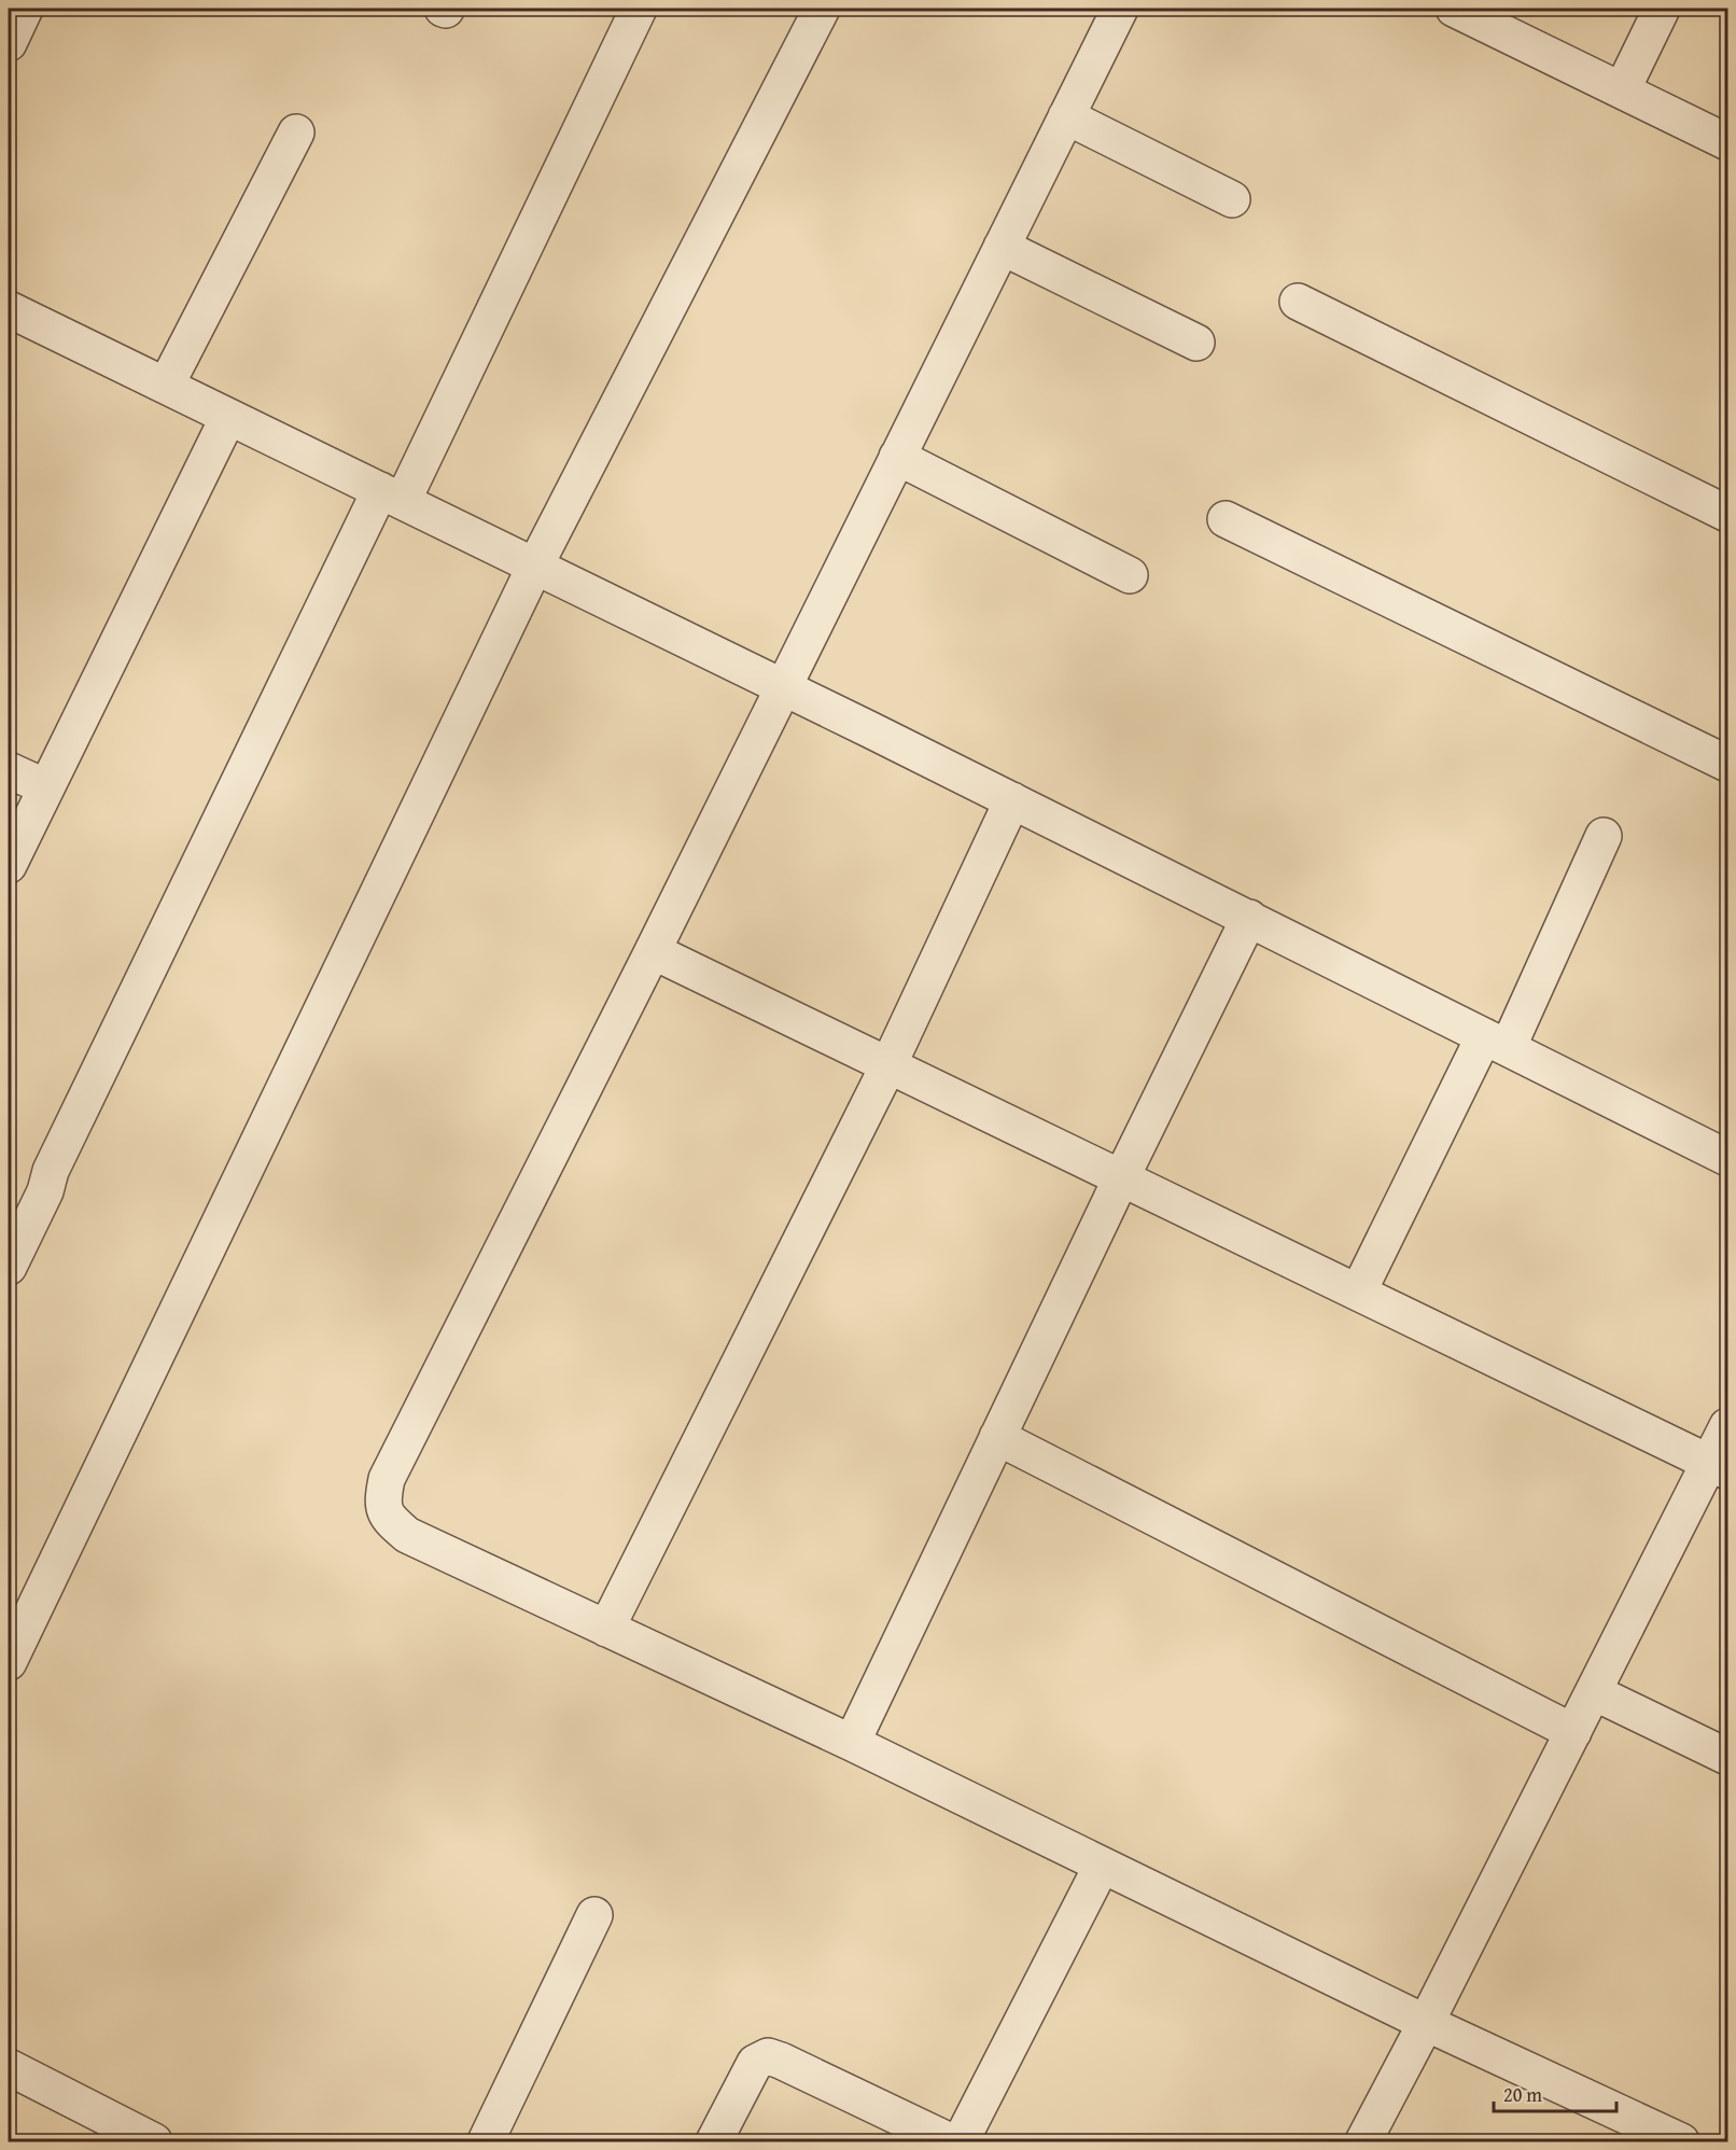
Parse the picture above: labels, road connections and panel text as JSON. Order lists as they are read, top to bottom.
{
  "scale_bar": "20 m"
}
